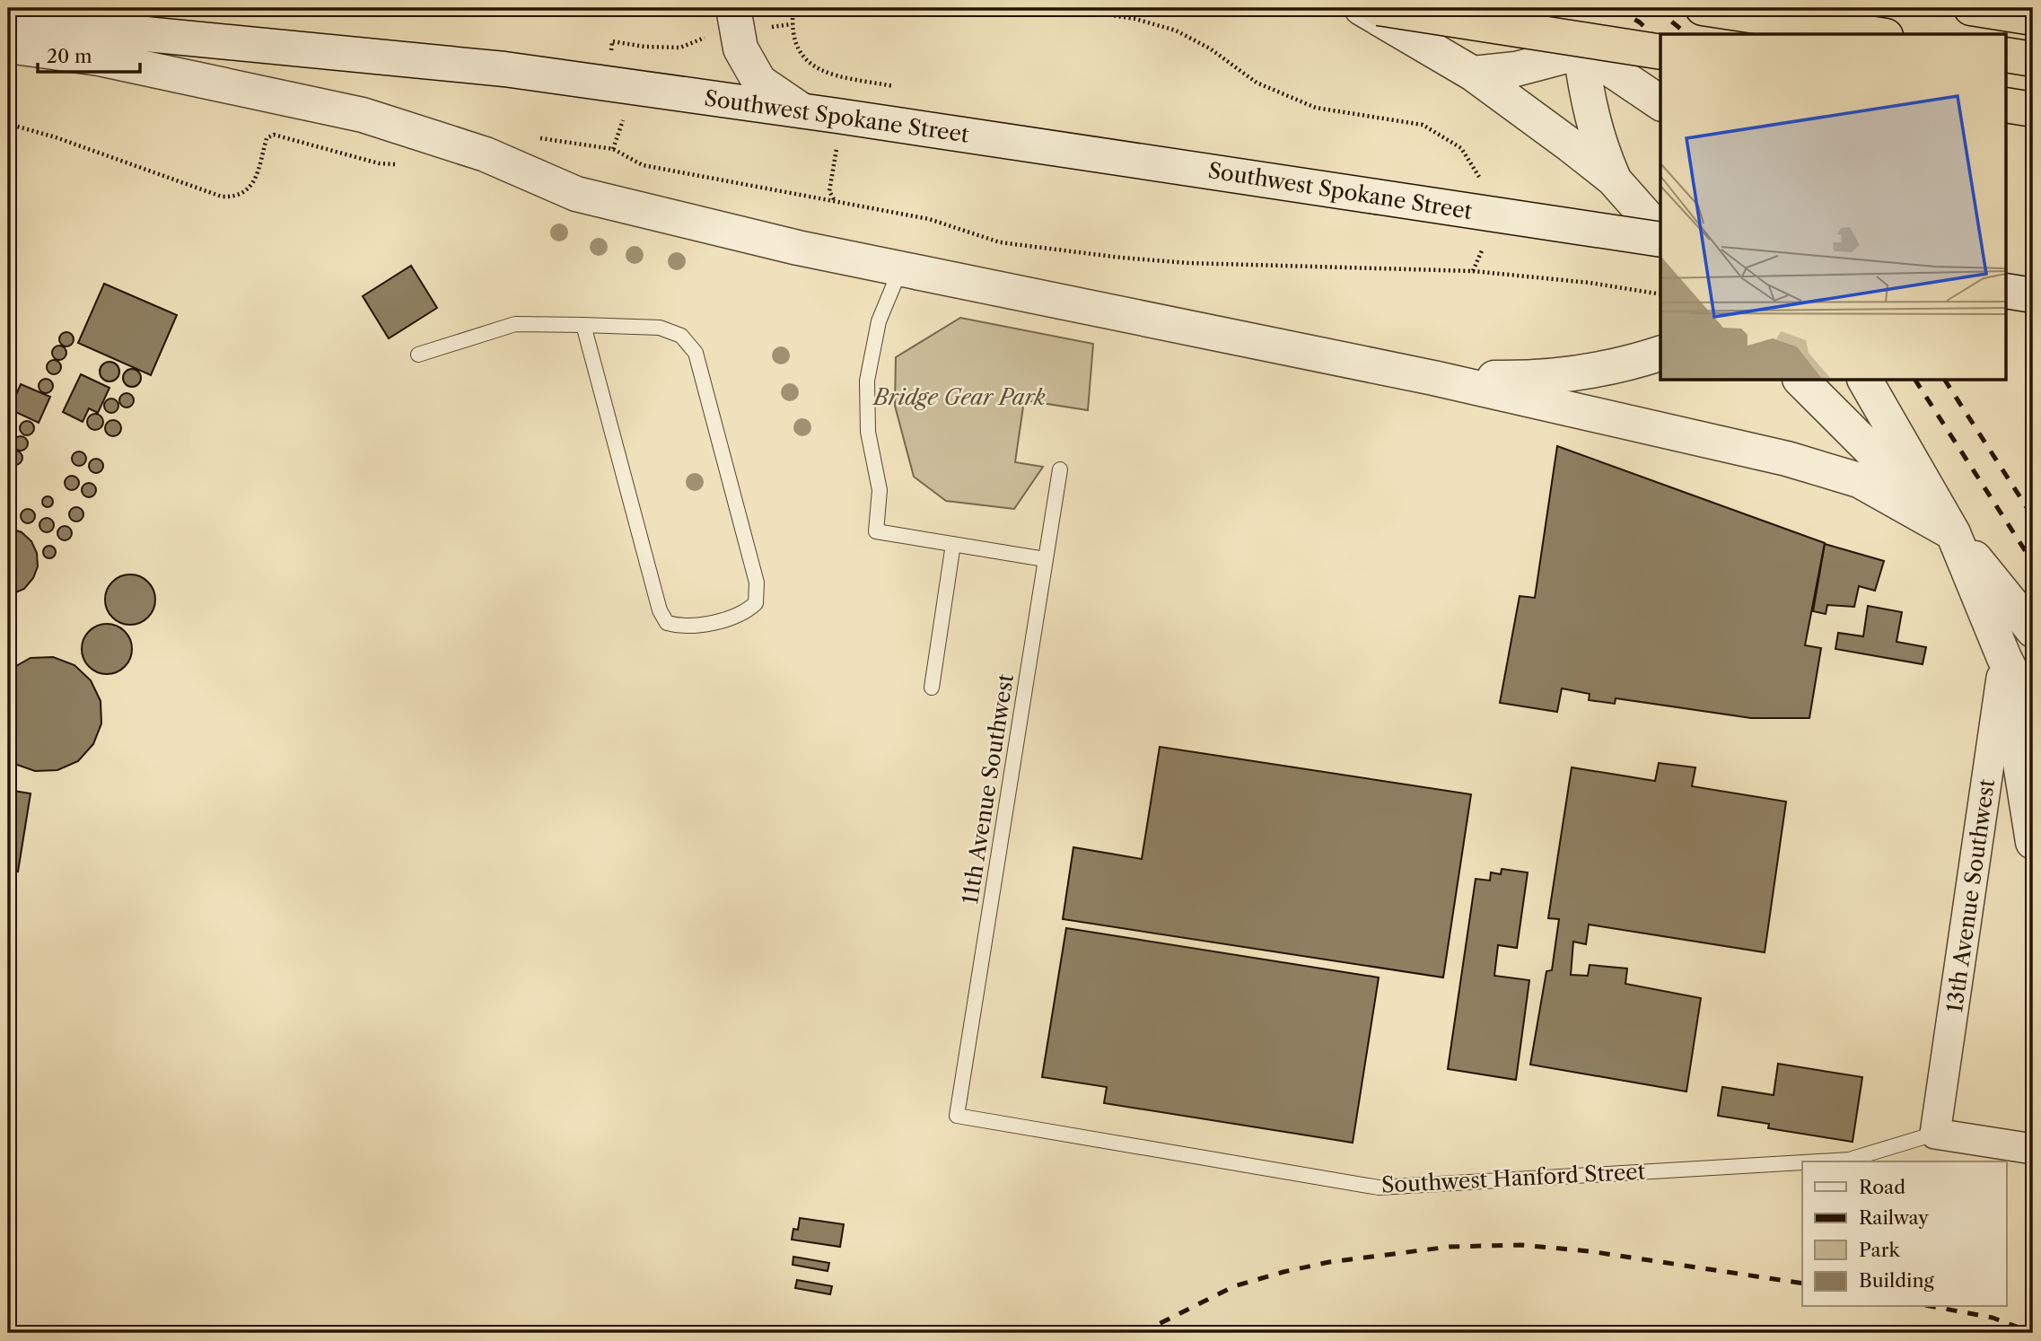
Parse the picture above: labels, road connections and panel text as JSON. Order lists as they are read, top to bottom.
{
  "streets": {
    "street": ["Southwest Spokane Street", "13th Avenue Southwest", "Southwest Hanford Street"],
    "lane": ["11th Avenue Southwest"]
  },
  "crossings": [
    ["11th Avenue Southwest", "Southwest Hanford Street"],
    ["13th Avenue Southwest", "Southwest Hanford Street"]
  ],
  "parks": ["Bridge Gear Park"],
  "legend": [
    "Road",
    "Railway",
    "Park",
    "Building"
  ],
  "scale_bar": "20 m"
}
